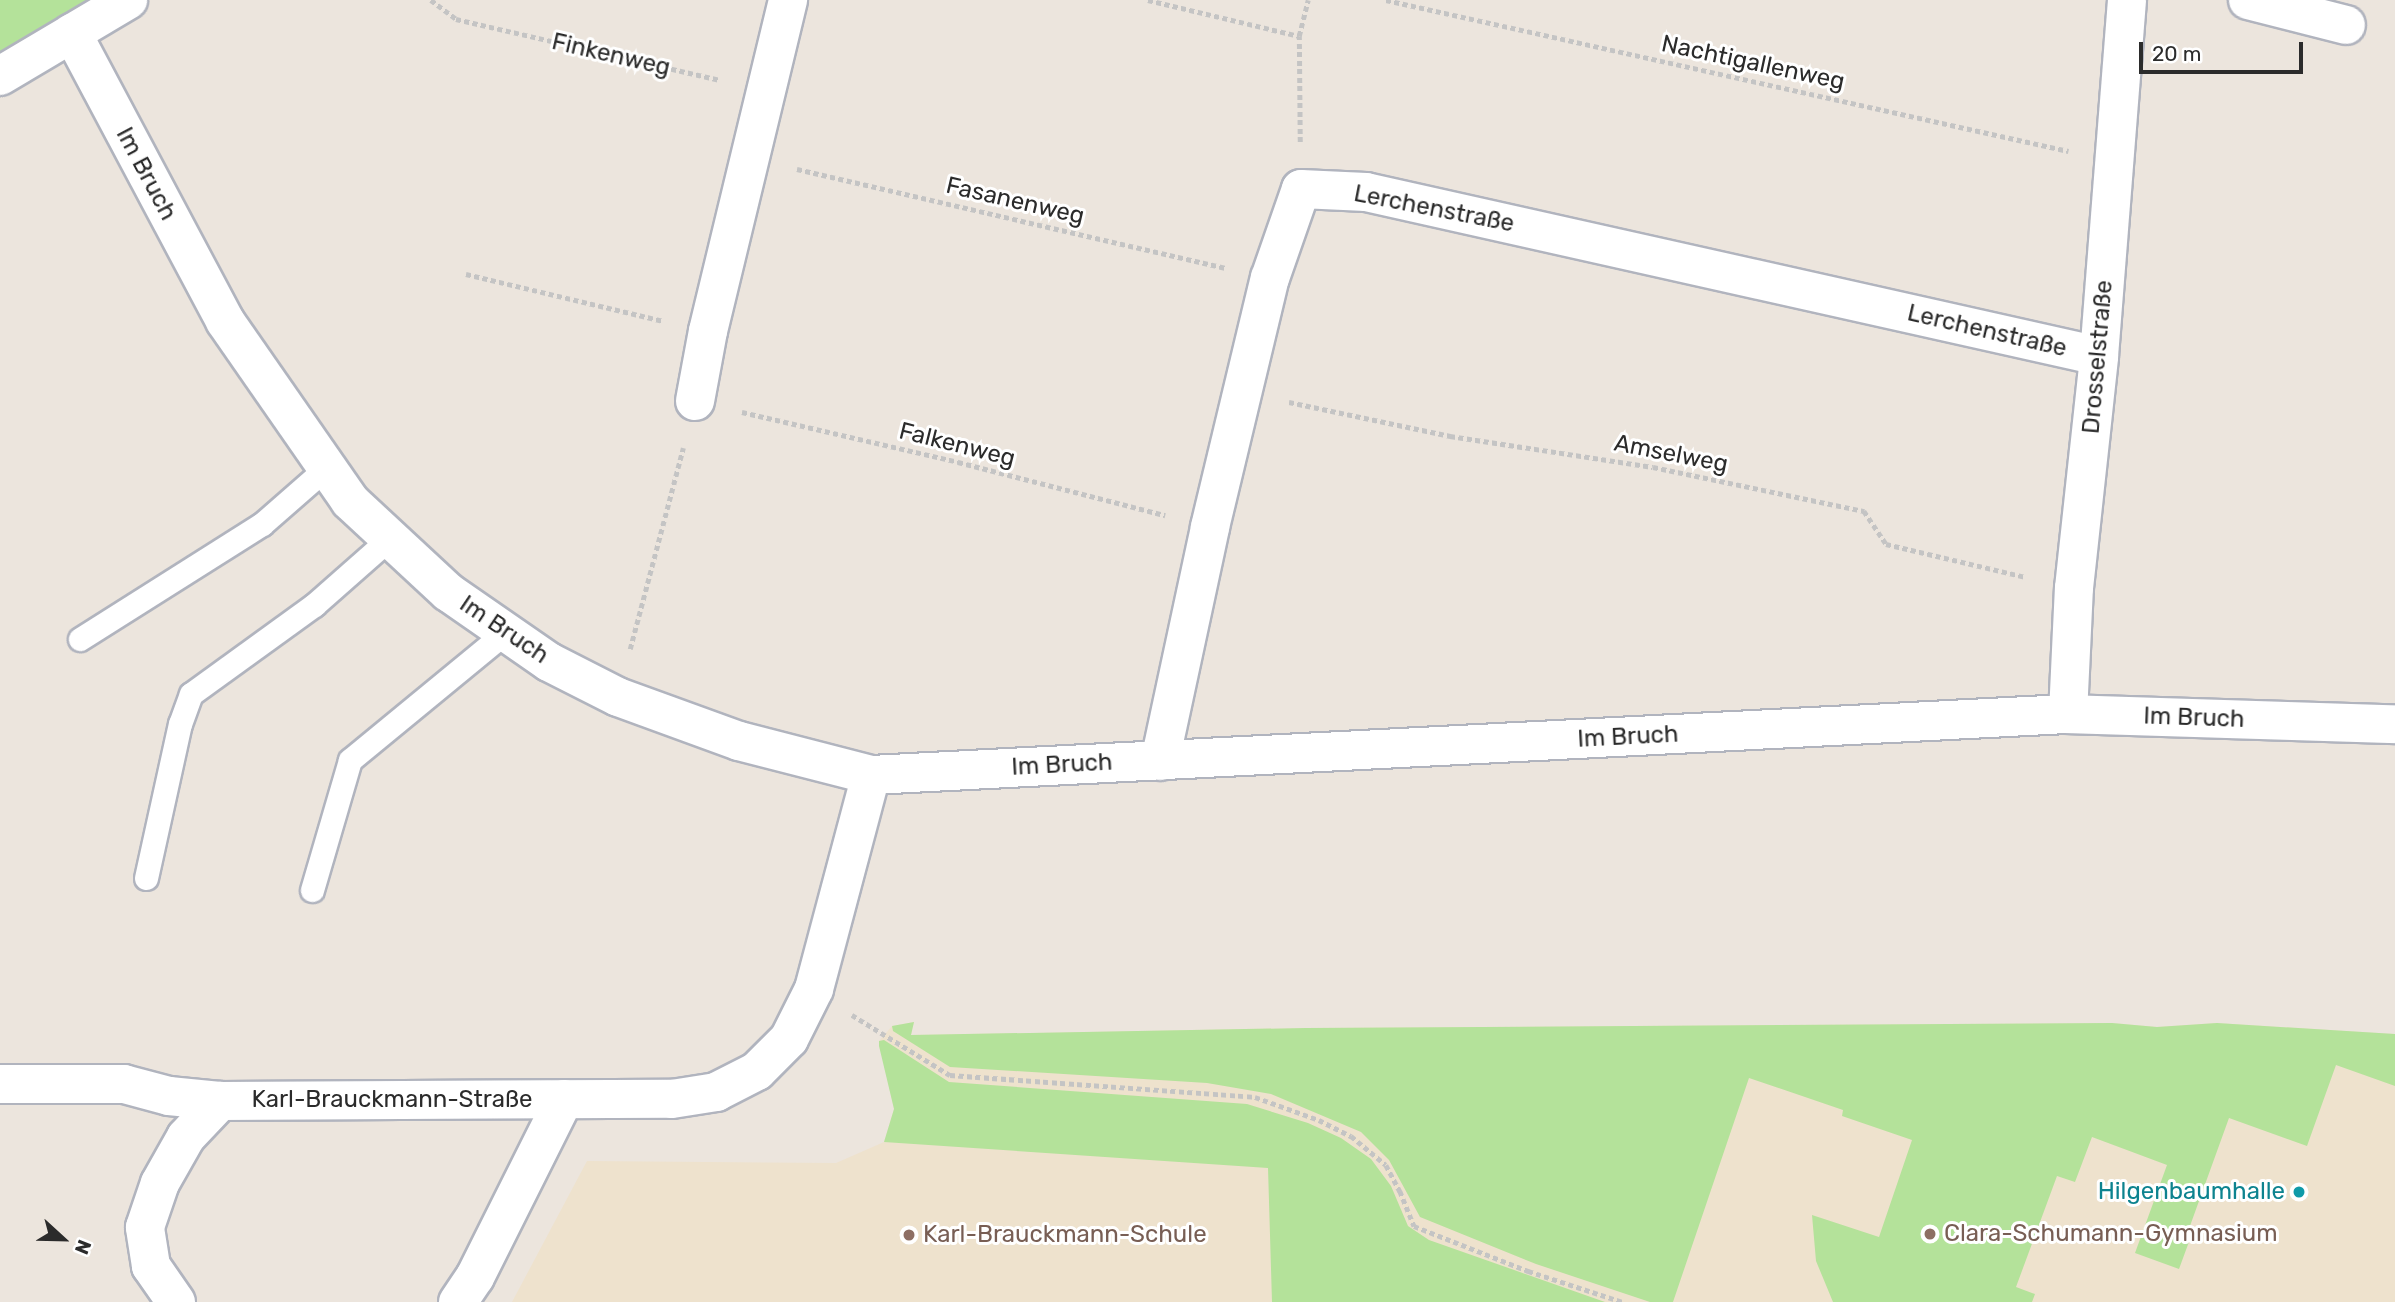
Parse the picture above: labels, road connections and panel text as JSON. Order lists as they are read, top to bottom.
{
  "streets": {
    "street": [
      "Im Bruch",
      "Lerchenstraße",
      "Drosselstraße",
      "Karl-Brauckmann-Straße"
    ],
    "path": [
      "Finkenweg",
      "Nachtigallenweg",
      "Fasanenweg",
      "Falkenweg",
      "Amselweg"
    ]
  },
  "crossings": [
    ["Nachtigallenweg", "Drosselstraße"],
    ["Im Bruch", "Drosselstraße"],
    ["Im Bruch", "Karl-Brauckmann-Straße"],
    ["Lerchenstraße", "Drosselstraße"],
    ["Drosselstraße", "Amselweg"]
  ],
  "places": ["Hilgenbaumhalle", "Clara-Schumann-Gymnasium", "Karl-Brauckmann-Schule"],
  "scale_bar": "20 m",
  "north": "right"
}
